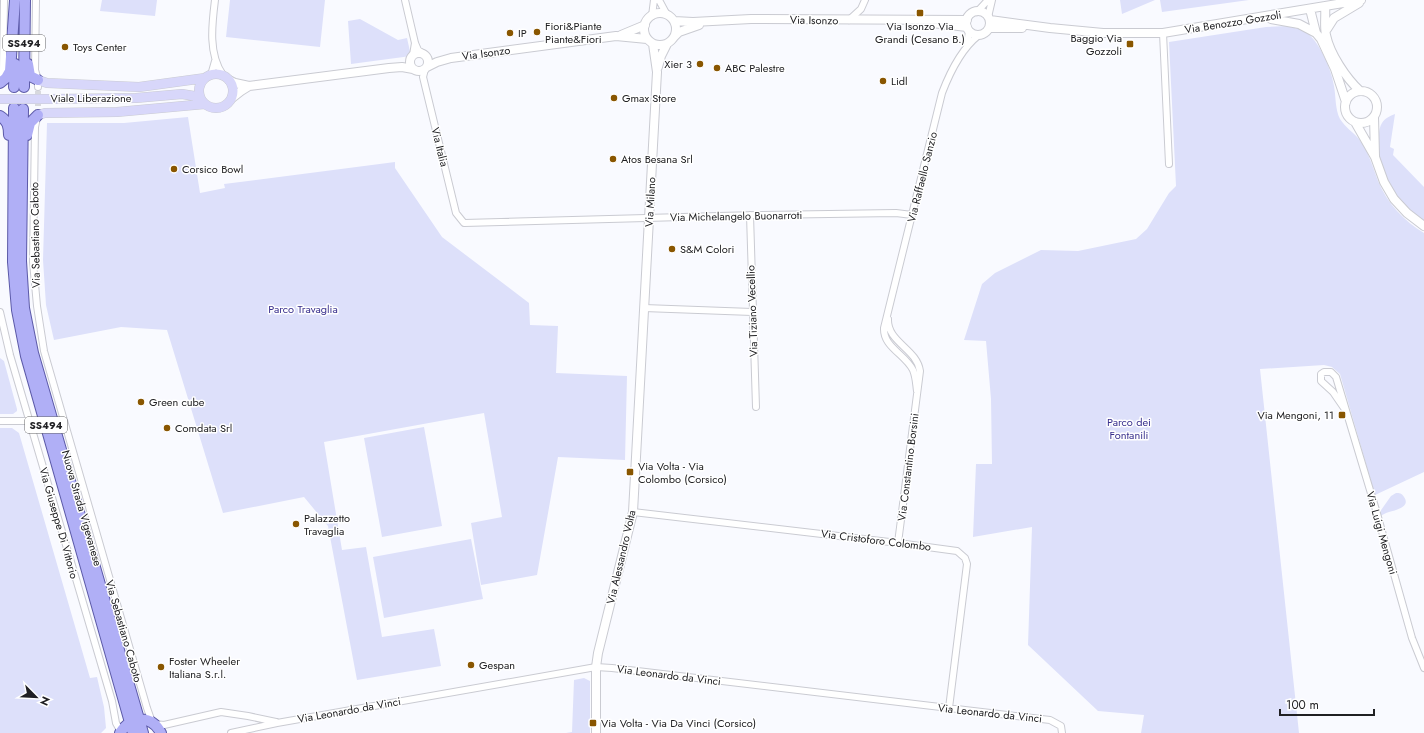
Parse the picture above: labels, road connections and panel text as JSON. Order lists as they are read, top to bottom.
{
  "streets": {
    "main road": ["SS494", "Viale Liberazione", "Nuova Strada Vigevanese"],
    "street": [
      "Via Isonzo",
      "Via Benozzo Gozzoli",
      "Via Italia",
      "Via Raffaello Sanzio",
      "Via Milano",
      "Via Michelangelo Buonarroti",
      "Via Sebastiano Caboto",
      "Via Tiziano Vecellio",
      "Via Constantino Borsini",
      "Via Giuseppe Di Vittorio",
      "Via Luigi Mengoni",
      "Via Cristoforo Colombo",
      "Via Alessandro Volta",
      "Via Leonardo da Vinci"
    ]
  },
  "crossings": [
    ["Via Isonzo", "Via Benozzo Gozzoli"],
    ["Via Isonzo", "Via Italia"],
    ["Via Isonzo", "Via Raffaello Sanzio"],
    ["Via Isonzo", "Via Milano"],
    ["Via Benozzo Gozzoli", "Via Raffaello Sanzio"],
    ["Viale Liberazione", "Via Sebastiano Caboto"],
    ["Via Italia", "Via Michelangelo Buonarroti"],
    ["Via Raffaello Sanzio", "Via Michelangelo Buonarroti"],
    ["Via Raffaello Sanzio", "Via Constantino Borsini"],
    ["Via Milano", "Via Michelangelo Buonarroti"],
    ["Via Milano", "Via Alessandro Volta"],
    ["Via Michelangelo Buonarroti", "Via Tiziano Vecellio"],
    ["Via Sebastiano Caboto", "Via Leonardo da Vinci"],
    ["Via Constantino Borsini", "Via Cristoforo Colombo"],
    ["Via Cristoforo Colombo", "Via Alessandro Volta"],
    ["Via Cristoforo Colombo", "Via Leonardo da Vinci"],
    ["Via Alessandro Volta", "Via Leonardo da Vinci"]
  ],
  "parks": ["Parco Travaglia", "Parco dei Fontanili"],
  "places": {
    "transit": [
      "Via Isonzo Via Grandi (Cesano B.)",
      "Baggio Via Gozzoli",
      "Via Mengoni, 11",
      "Via Volta - Via Colombo (Corsico)",
      "Via Volta - Via Da Vinci (Corsico)"
    ],
    "other": [
      "Fiori&Piante Piante&Fiori",
      "IP",
      "Toys Center",
      "Xier 3",
      "ABC Palestre",
      "Lidl",
      "Gmax Store",
      "Atos Besana Srl",
      "Corsico Bowl",
      "S&M Colori",
      "Green cube",
      "Comdata Srl",
      "Palazzetto Travaglia",
      "Gespan",
      "Foster Wheeler Italiana S.r.l."
    ]
  },
  "scale_bar": "100 m",
  "north": "bottom right"
}
